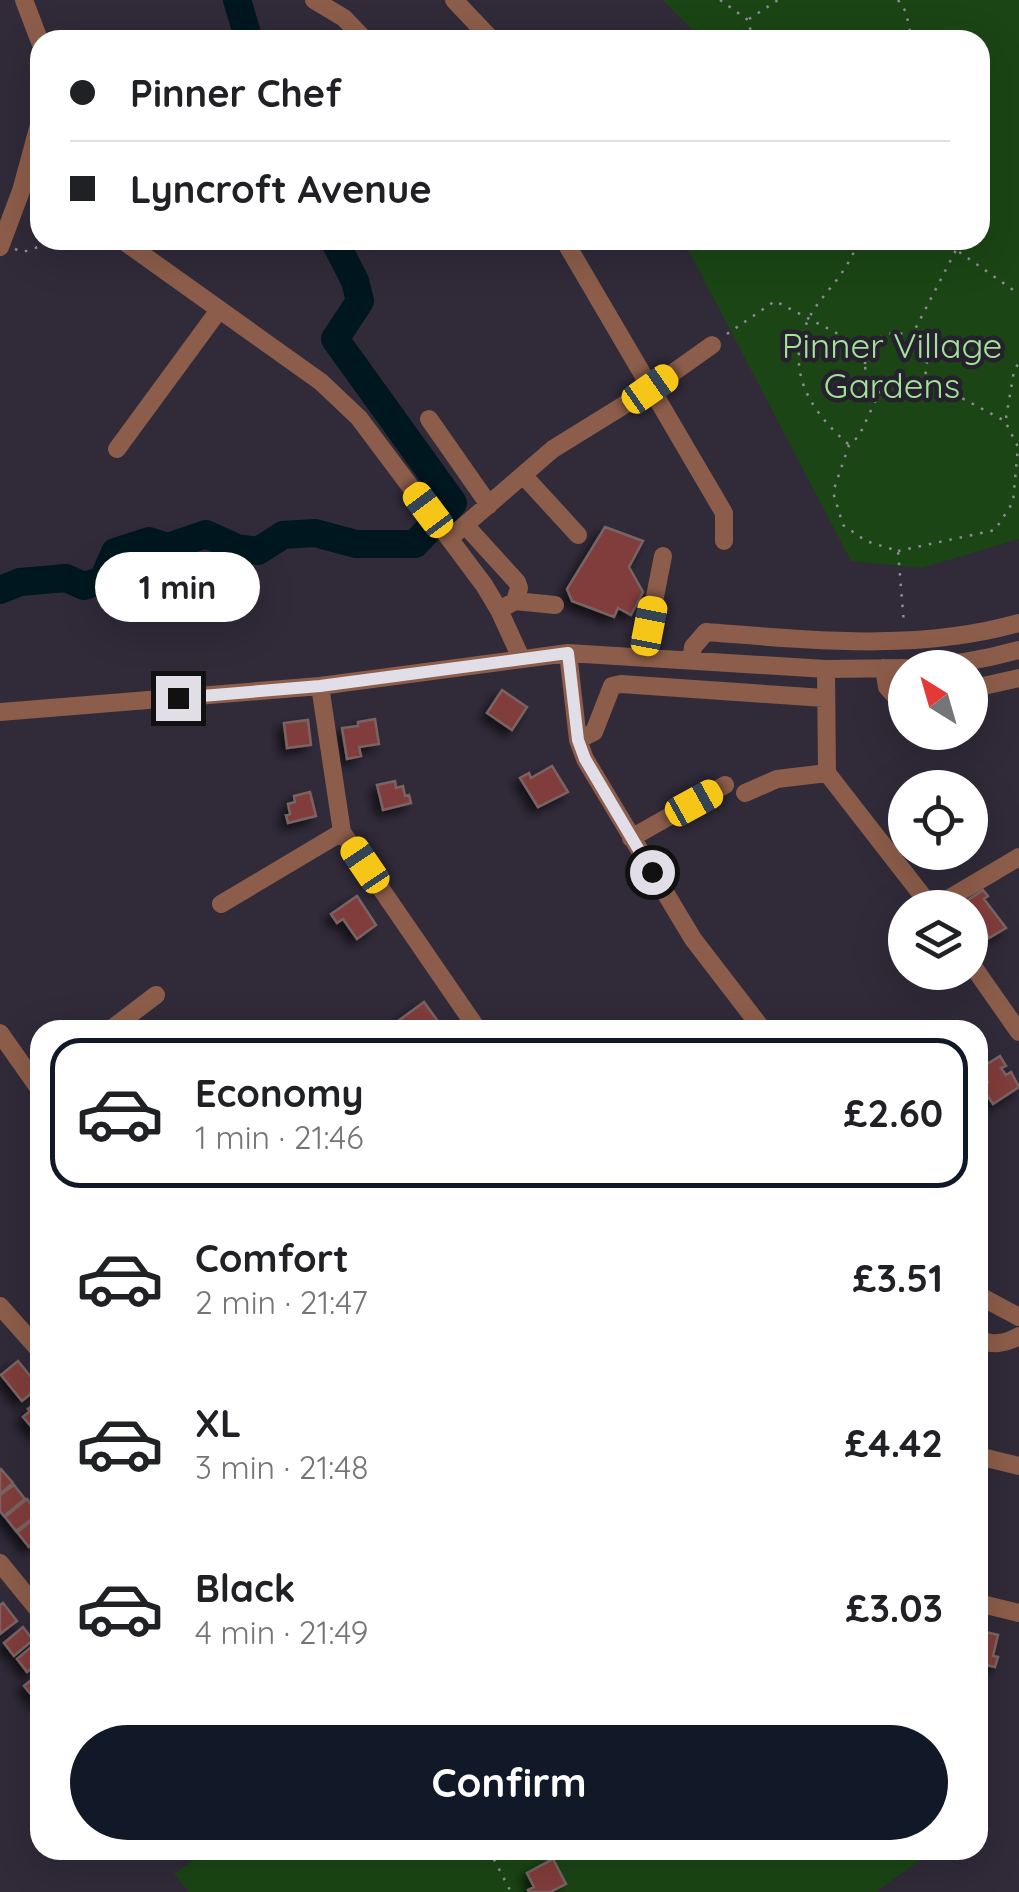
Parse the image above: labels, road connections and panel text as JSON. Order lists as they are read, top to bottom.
{
  "parks": ["Pinner Village Gardens"],
  "north": "top left",
  "page": {
    "banner": ["Pinner Chef", "Lyncroft Avenue"],
    "bubble": "1 min",
    "list": [
      {
        "name": "Economy",
        "note": "1 min · 21:46",
        "value": "£2.60"
      },
      {
        "name": "Comfort",
        "note": "2 min · 21:47",
        "value": "£3.51"
      },
      {
        "name": "XL",
        "note": "3 min · 21:48",
        "value": "£4.42"
      },
      {
        "name": "Black",
        "note": "4 min · 21:49",
        "value": "£3.03"
      }
    ],
    "buttons": "Confirm"
  }
}
